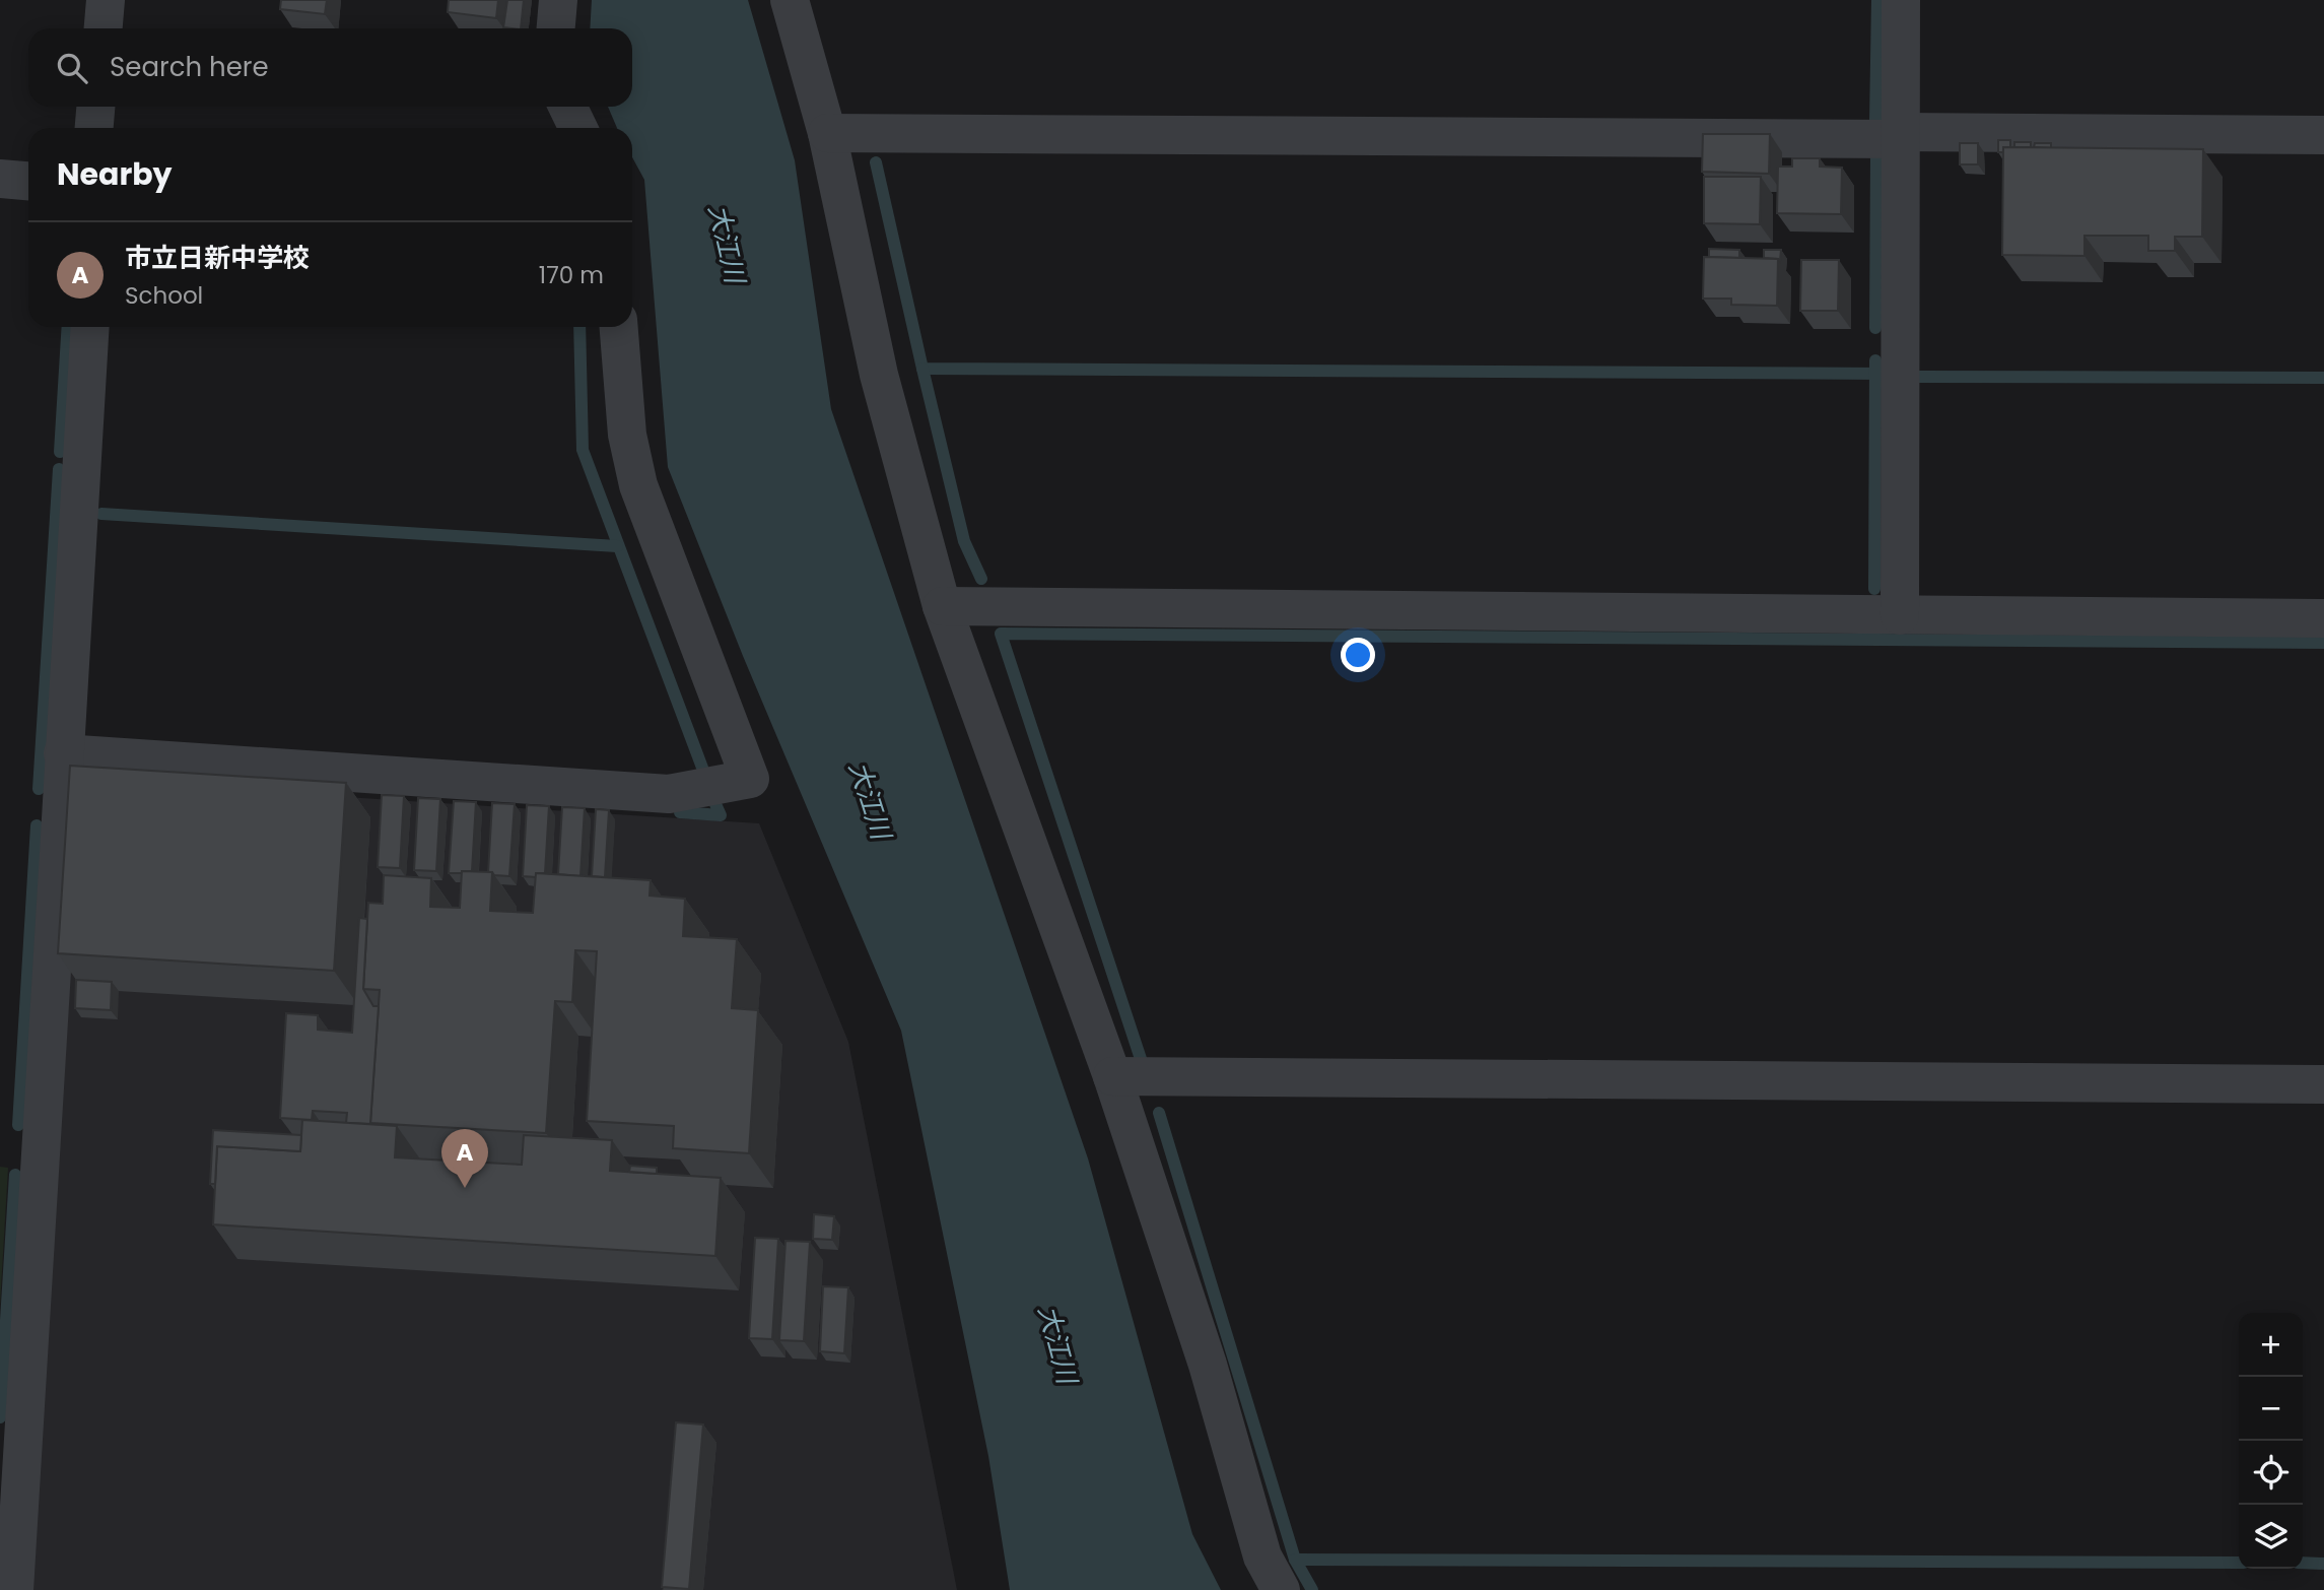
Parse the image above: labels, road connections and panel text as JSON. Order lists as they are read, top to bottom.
{
  "water": ["大江川"],
  "page": {
    "search": "Search here",
    "heading": "Nearby",
    "list": [
      {
        "mark": "A",
        "name": "市立日新中学校",
        "note": "School",
        "value": "170 m"
      }
    ],
    "pins": "A",
    "map_buttons": ["+", "−"]
  }
}
